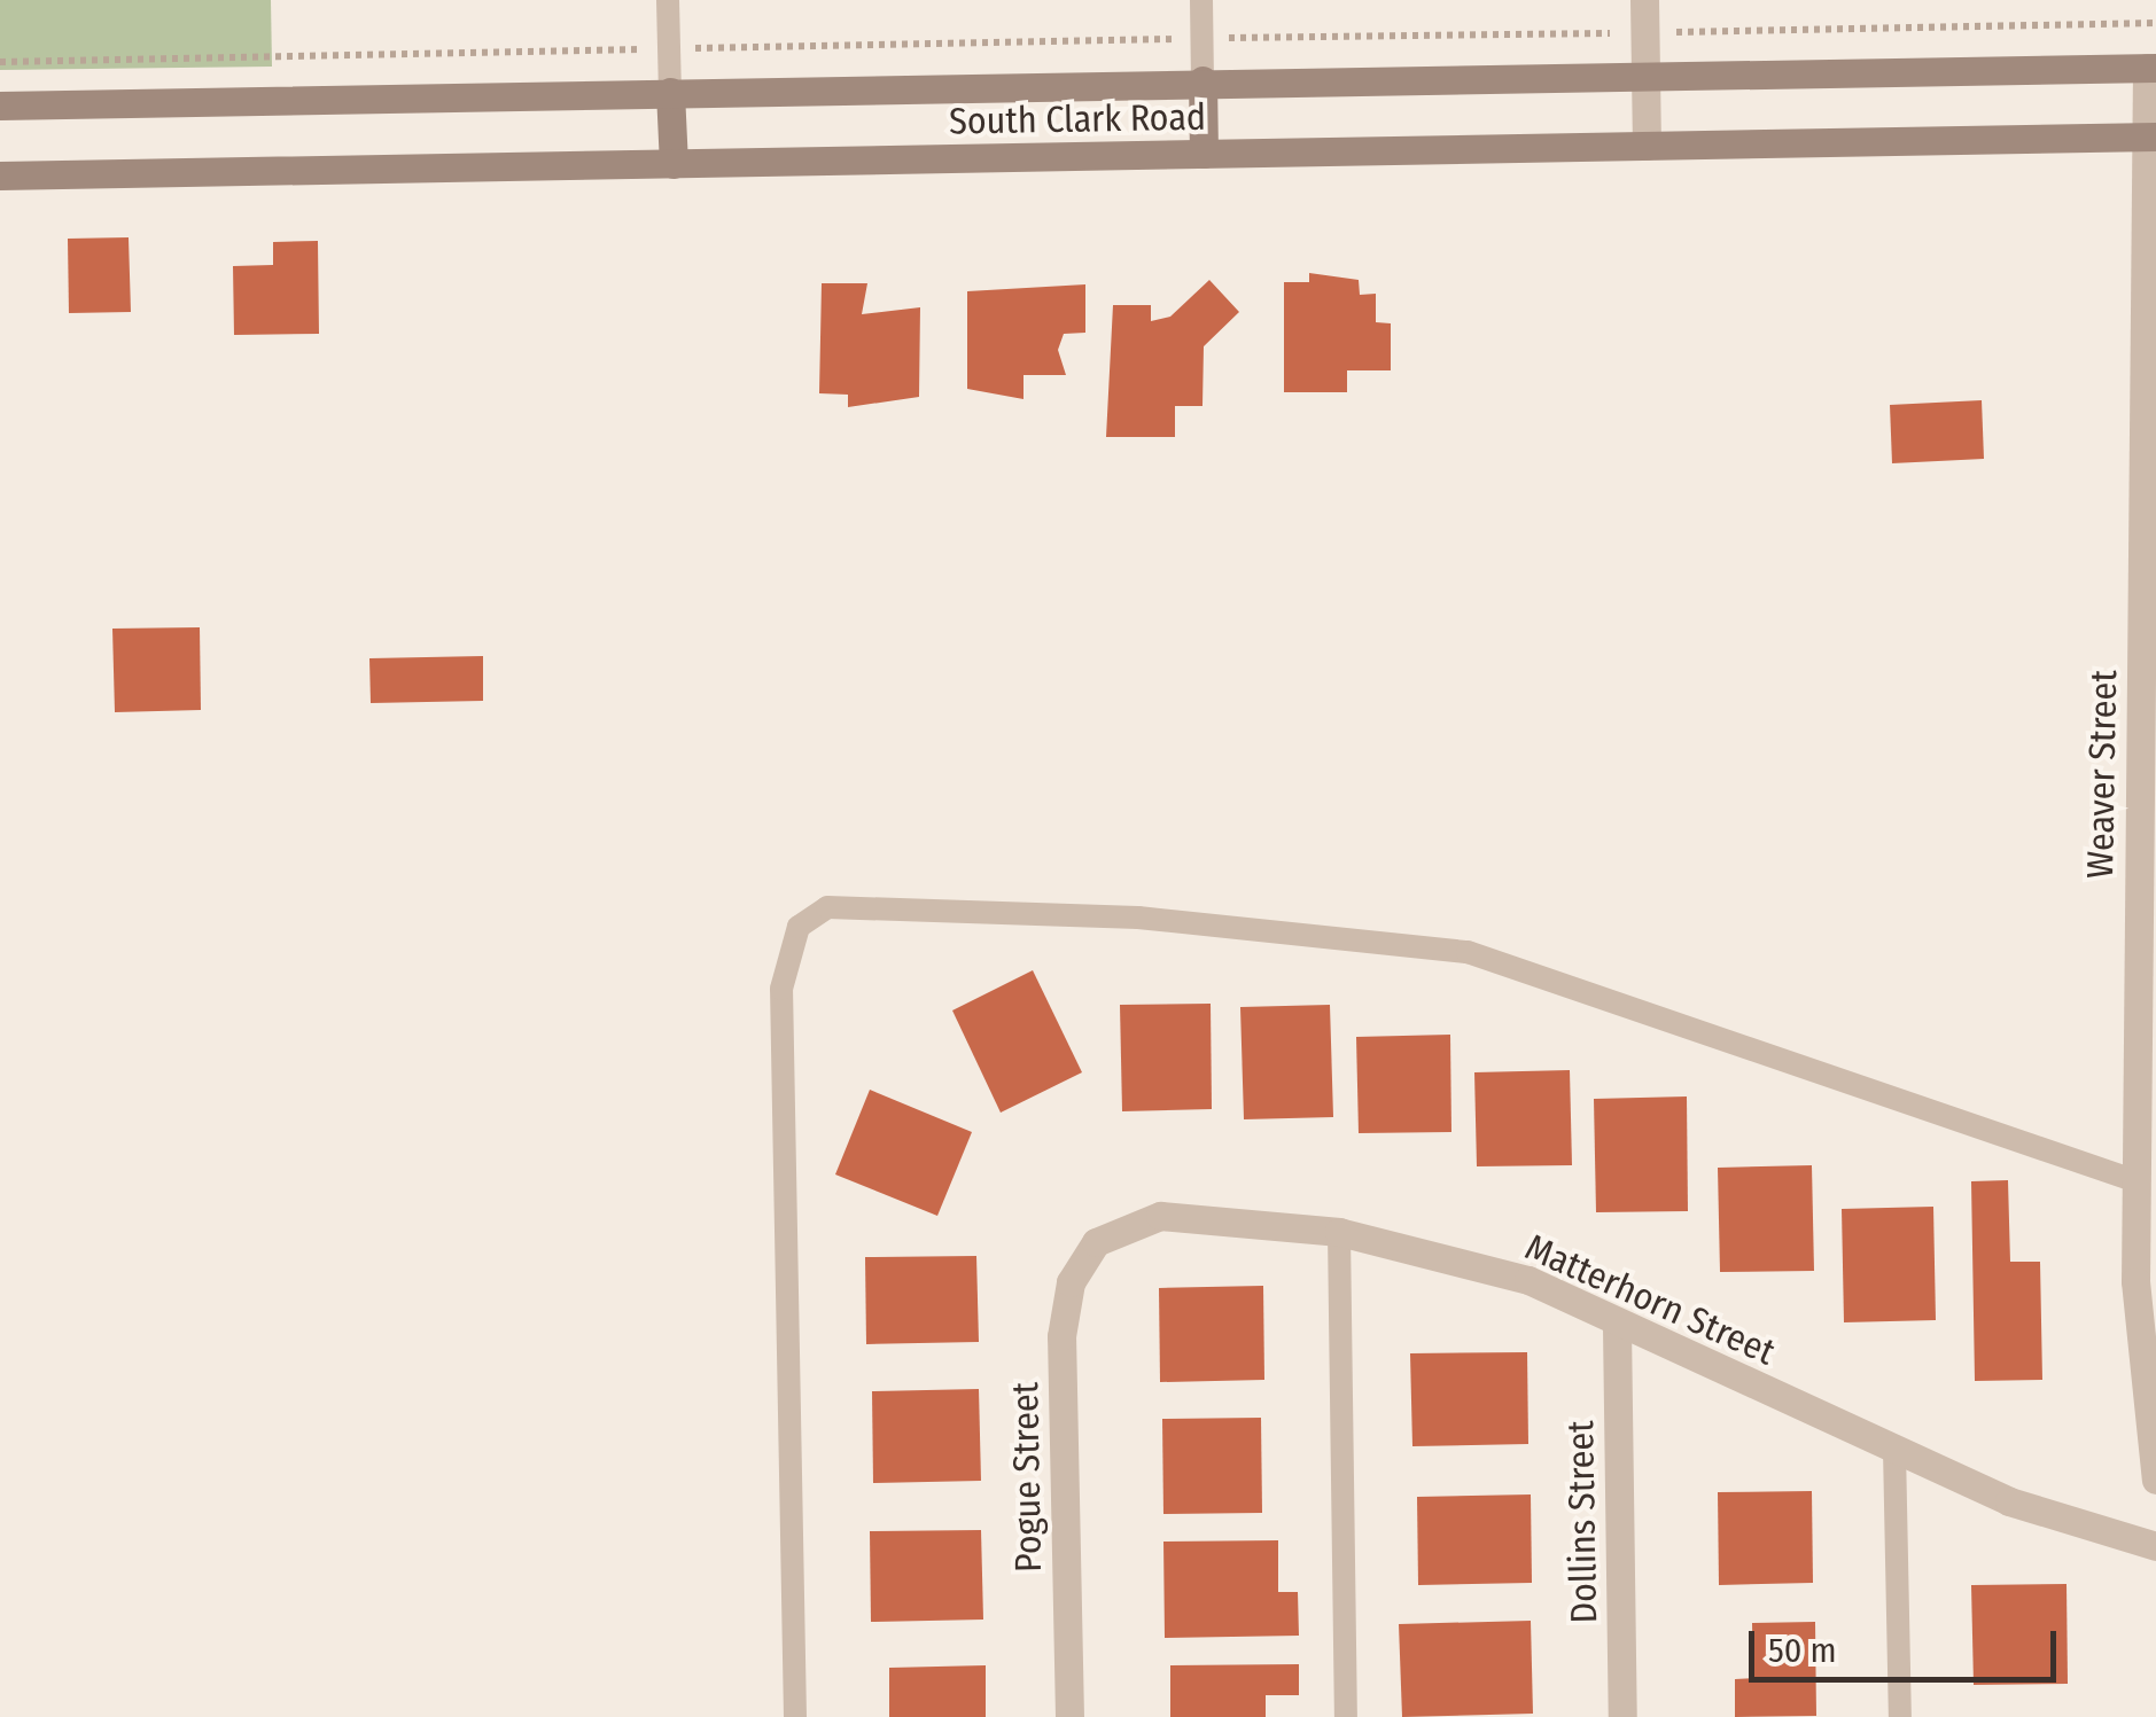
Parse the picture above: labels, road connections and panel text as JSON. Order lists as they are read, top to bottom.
{
  "streets": {
    "main road": ["South Clark Road"],
    "street": [
      "Weaver Street",
      "Matterhorn Street",
      "Pogue Street",
      "Dollins Street"
    ]
  },
  "crossings": [
    ["South Clark Road", "Weaver Street"],
    ["Matterhorn Street", "Pogue Street"],
    ["Matterhorn Street", "Dollins Street"]
  ],
  "scale_bar": "50 m"
}
